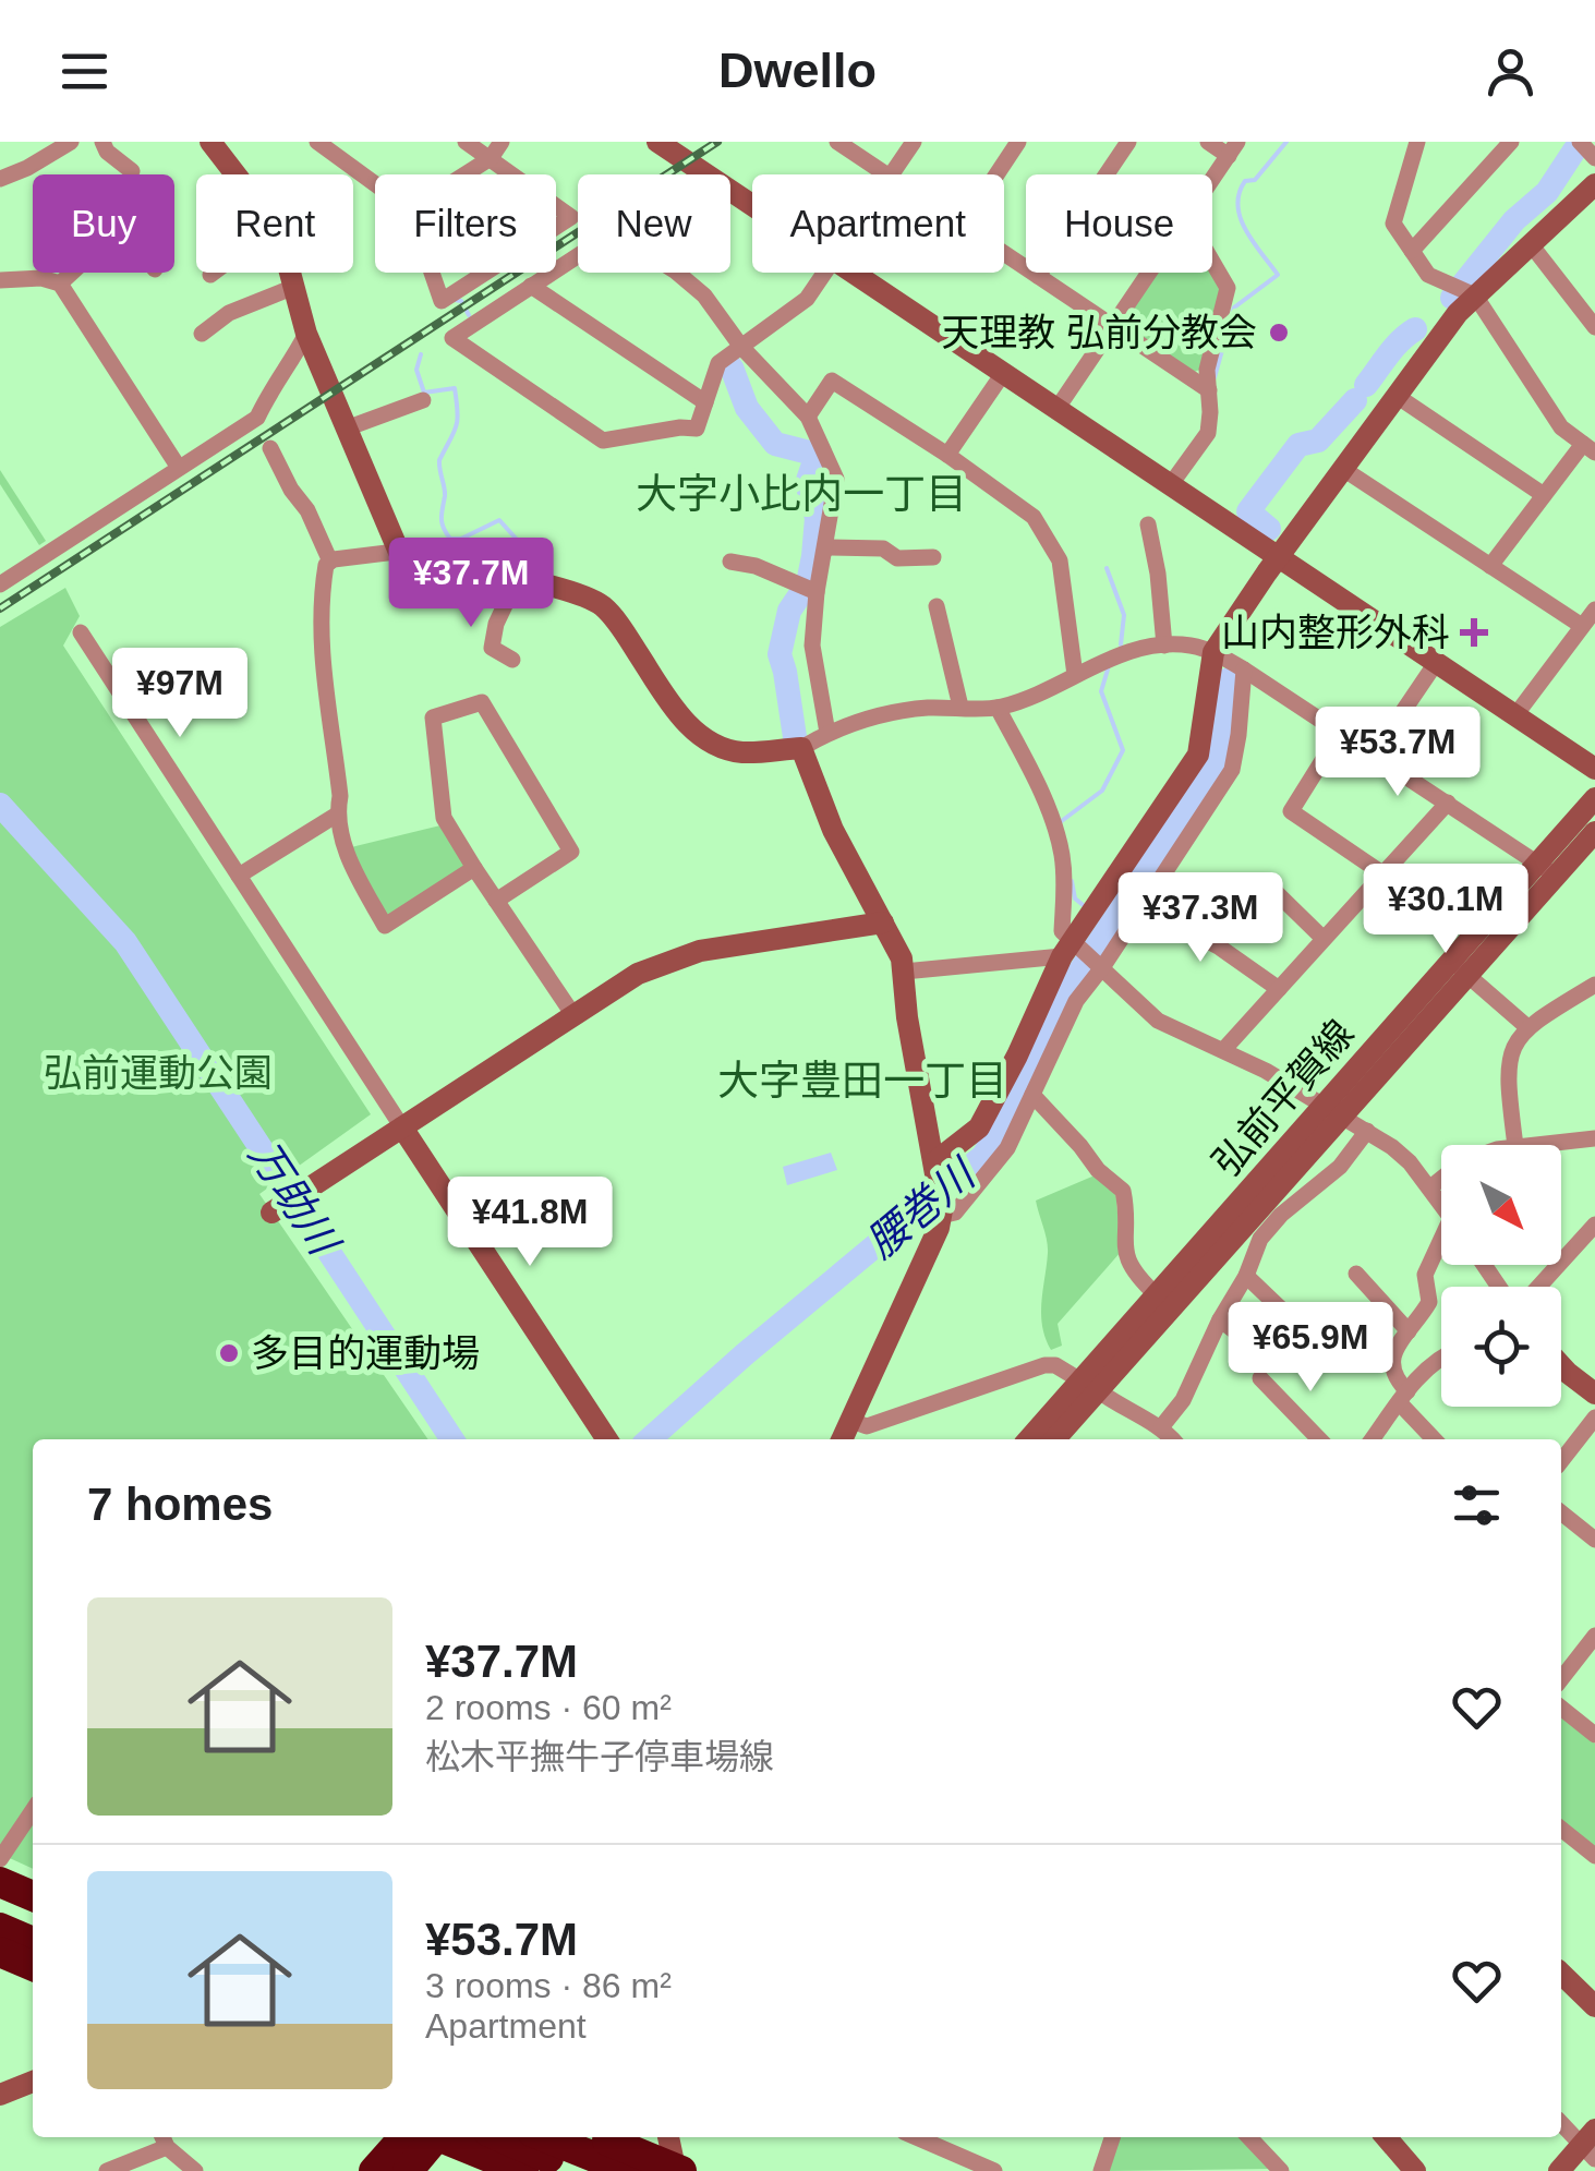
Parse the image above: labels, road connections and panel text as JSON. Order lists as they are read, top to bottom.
{
  "streets": {
    "street": ["弘前平賀線"]
  },
  "districts": ["大字小比内一丁目", "大字豊田一丁目"],
  "water": ["万助川", "腰巻川"],
  "parks": ["弘前運動公園"],
  "places": {
    "other": ["天理教 弘前分教会", "多目的運動場"],
    "health": ["山内整形外科"]
  },
  "north": "bottom right",
  "page": {
    "header": "Dwello",
    "chip": [
      "Buy",
      "Rent",
      "Filters",
      "New",
      "Apartment",
      "House"
    ],
    "price": [
      "¥37.7M",
      "¥97M",
      "¥53.7M",
      "¥30.1M",
      "¥37.3M",
      "¥41.8M",
      "¥65.9M"
    ],
    "heading": "7 homes",
    "list": [
      {
        "name": "¥37.7M",
        "note": "2 rooms · 60 m² · 松木平撫牛子停車場線"
      },
      {
        "name": "¥53.7M",
        "note": "3 rooms · 86 m² · Apartment"
      }
    ]
  }
}
